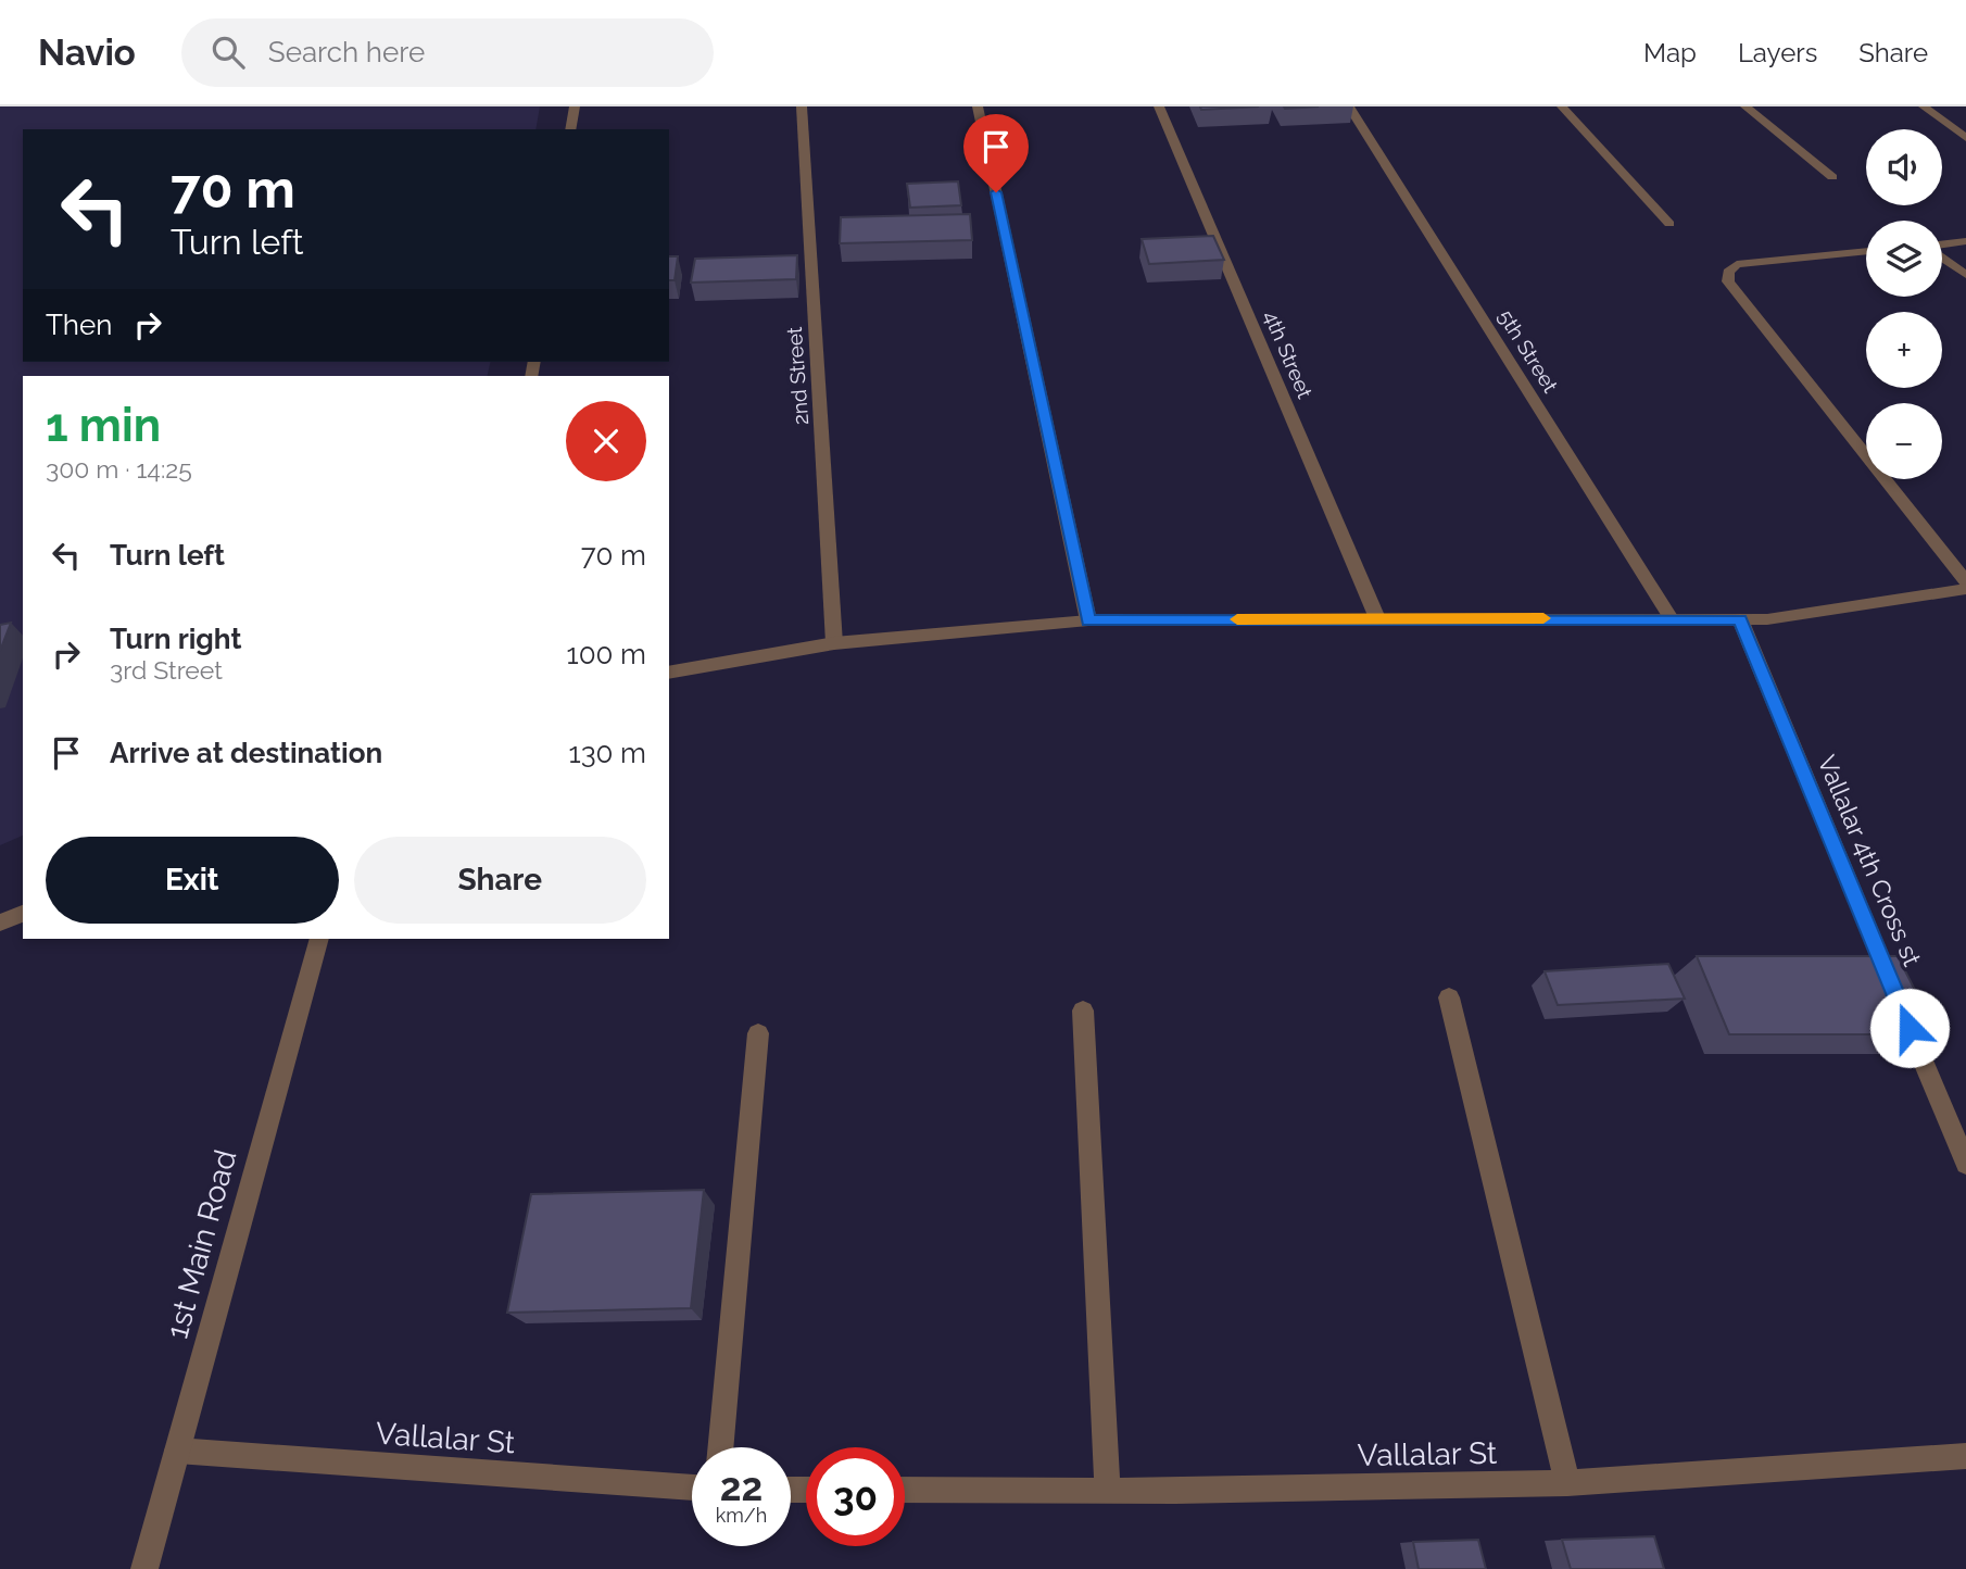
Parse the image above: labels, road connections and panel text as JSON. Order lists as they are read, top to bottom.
{
  "streets": {
    "street": [
      "5th Street",
      "4th Street",
      "2nd Street",
      "Vallalar 4th Cross st",
      "1st Main Road",
      "Vallalar St"
    ]
  },
  "crossings": [
    ["1st Main Road", "Vallalar St"]
  ],
  "page": {
    "header": "Navio",
    "search": "Search here",
    "nav": ["Map", "Layers", "Share"],
    "map_buttons": ["+", "−"],
    "turn": ["70 m", "Turn left"],
    "then": "Then",
    "heading": ["1 min", "300 m · 14:25"],
    "list": [
      {
        "name": "Turn left",
        "value": "70 m"
      },
      {
        "name": "Turn right",
        "note": "3rd Street",
        "value": "100 m"
      },
      {
        "name": "Arrive at destination",
        "value": "130 m"
      }
    ],
    "buttons": ["Exit", "Share"],
    "speed": "22 km/h",
    "limit": "30"
  }
}
